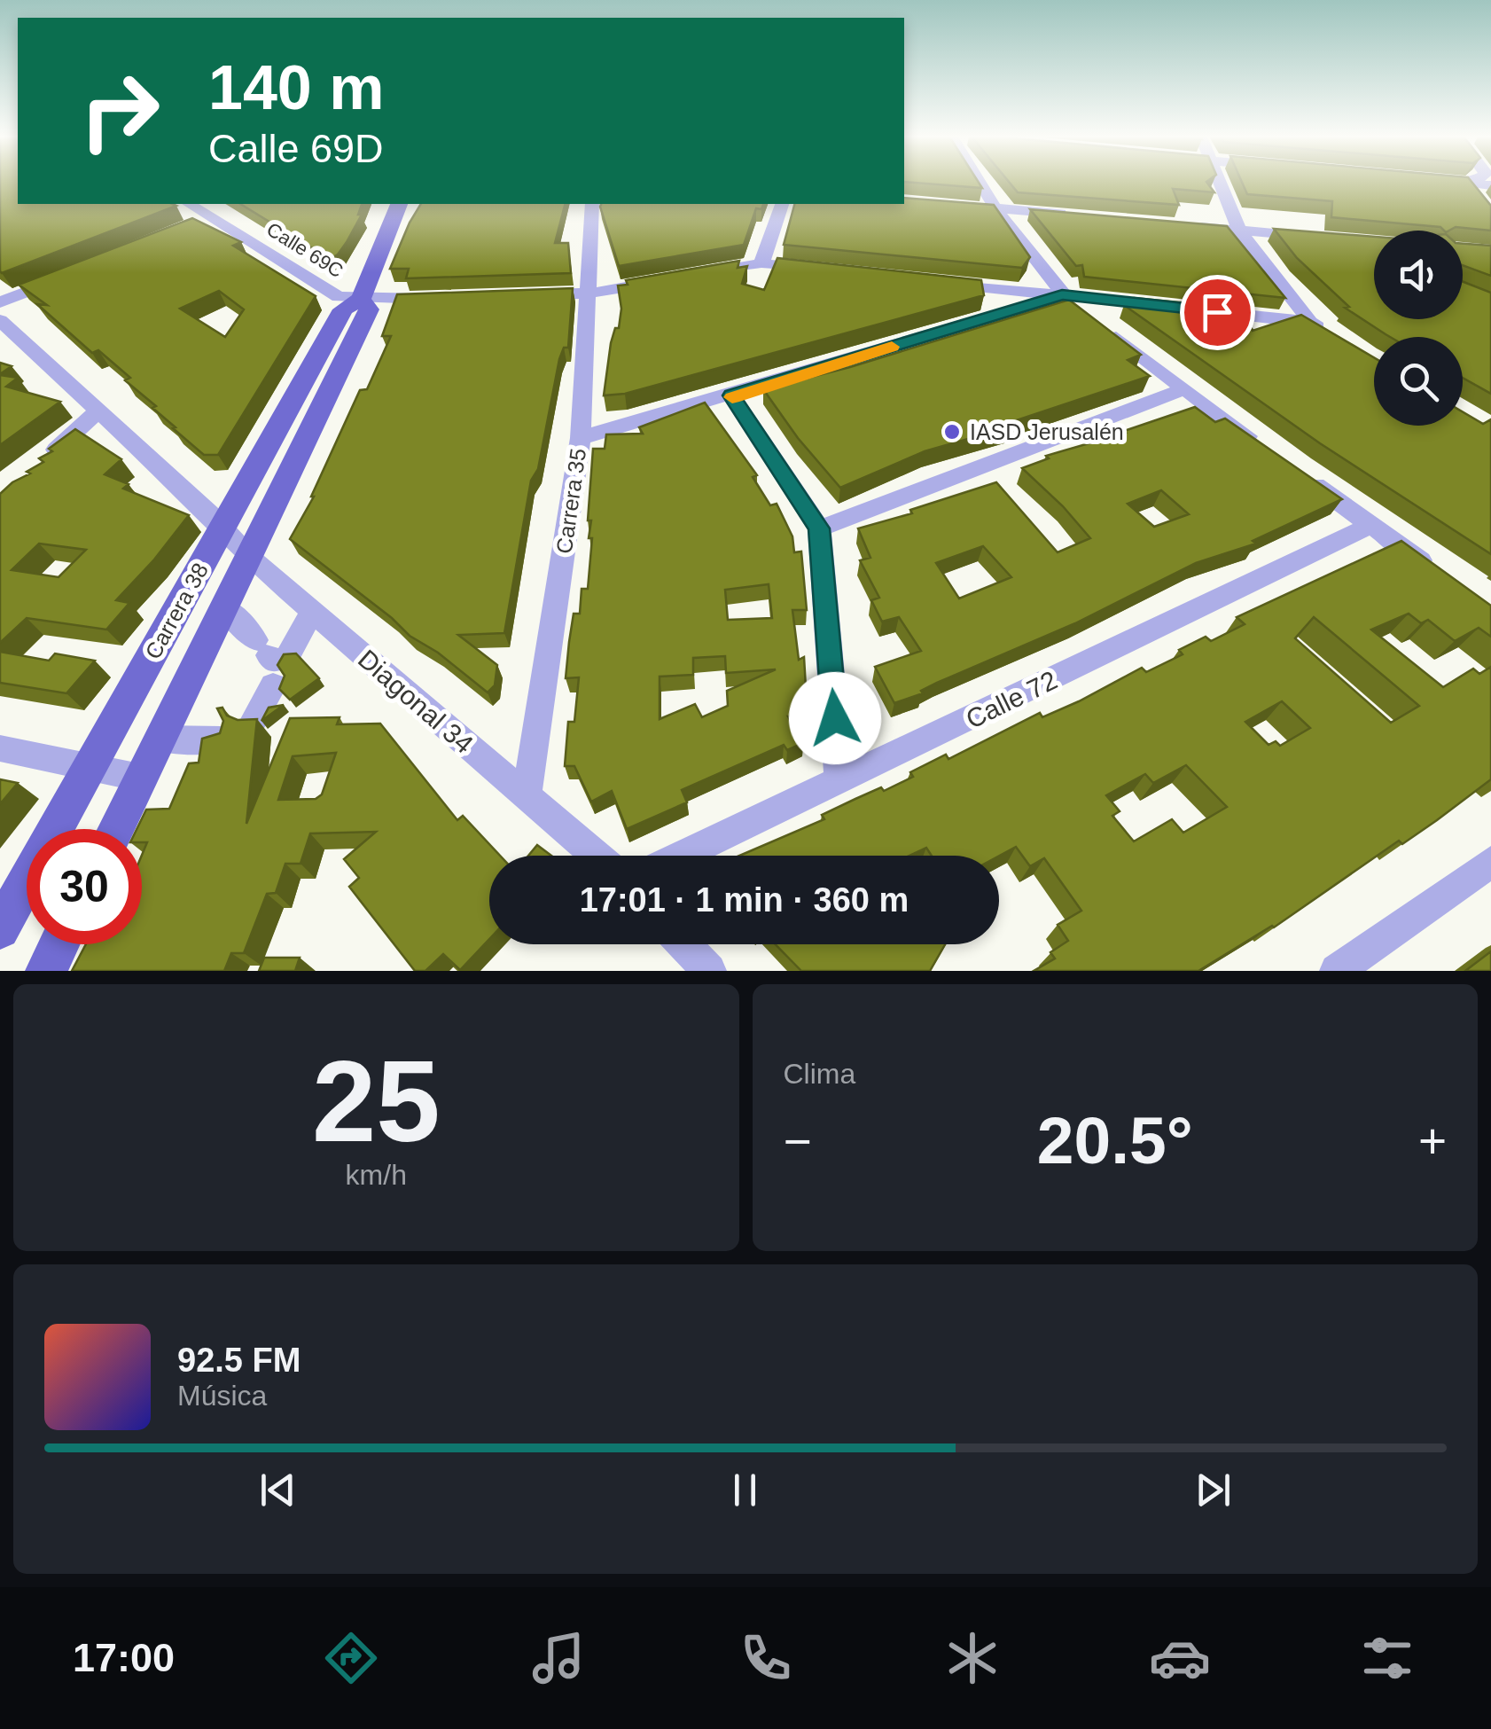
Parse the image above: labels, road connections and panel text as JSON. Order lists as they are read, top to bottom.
{
  "streets": {
    "main road": ["Carrera 38"],
    "street": [
      "Calle 69C",
      "Carrera 35",
      "Calle 72",
      "Diagonal 34"
    ]
  },
  "crossings": [
    ["Calle 69C", "Carrera 38"],
    ["Carrera 35", "Diagonal 34"],
    ["Carrera 38", "Diagonal 34"]
  ],
  "places": ["IASD Jerusalén"],
  "page": {
    "turn": ["140 m", "Calle 69D"],
    "limit": "30",
    "trip": "17:01 · 1 min · 360 m",
    "tile": [
      ["25", "km/h"],
      "Clima"
    ],
    "heat": ["−", "20.5°", "+"],
    "song": ["92.5 FM", "Música"],
    "tabs": "17:00"
  }
}
